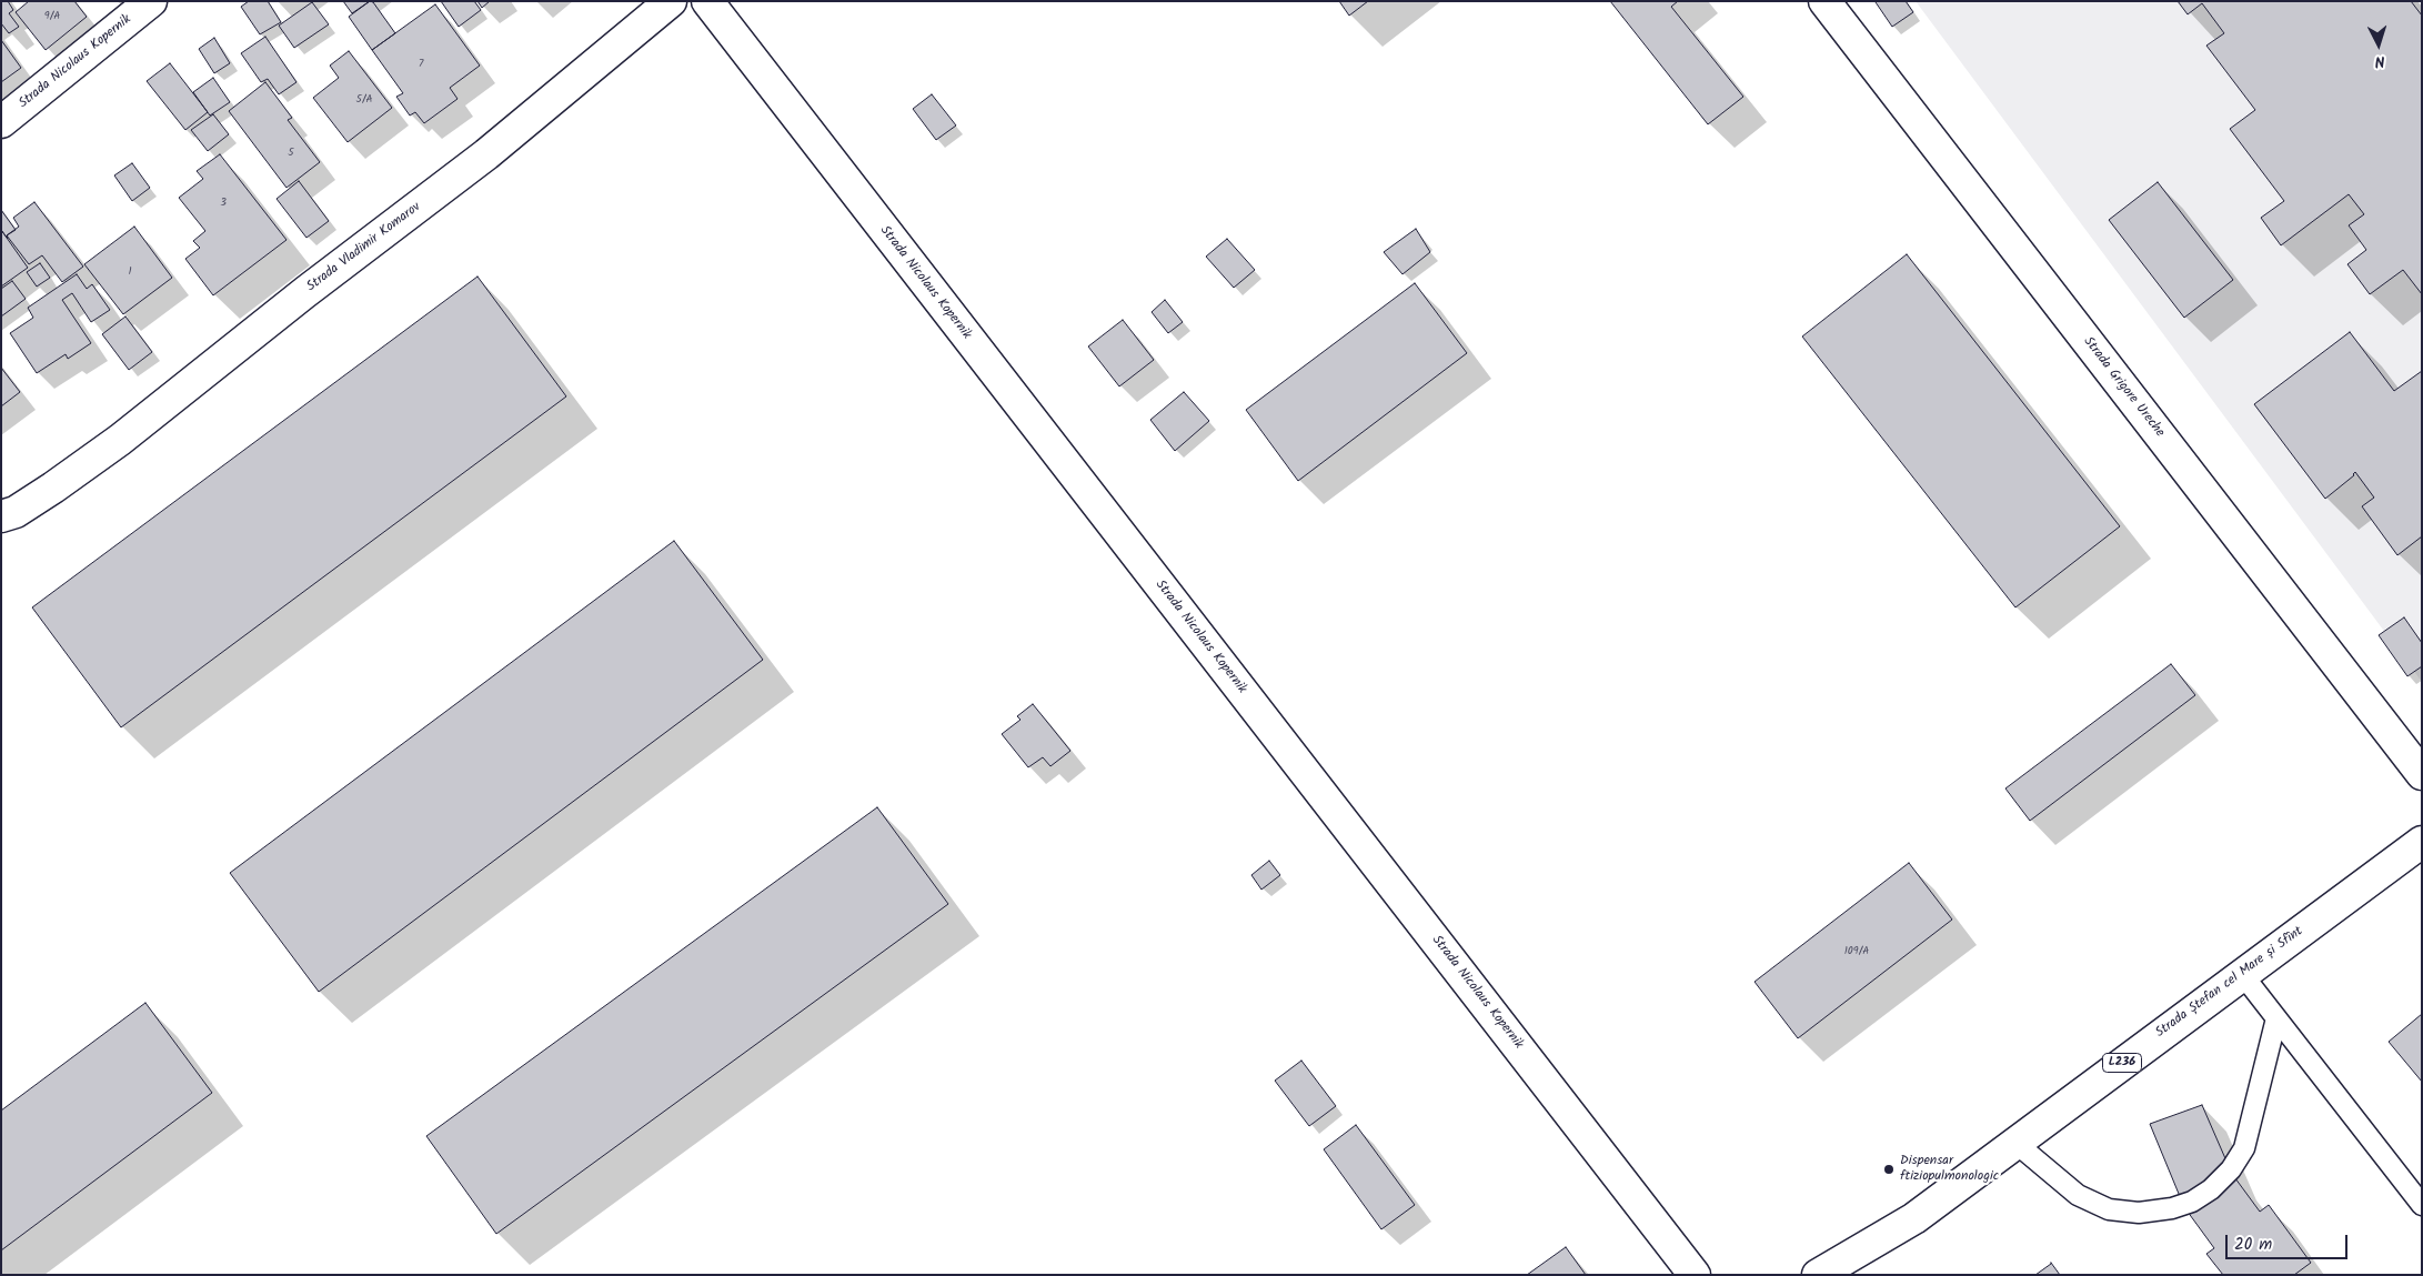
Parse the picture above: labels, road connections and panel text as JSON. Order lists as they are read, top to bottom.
{
  "streets": {
    "street": [
      "Strada Nicolaus Kopernik",
      "Strada Vladimir Komarov",
      "Strada Grigore Ureche",
      "Strada Ștefan cel Mare și Sfînt",
      "L236"
    ]
  },
  "places": ["Dispensar ftiziopulmonologic"],
  "house_numbers": [
    "9/A",
    "7",
    "5/A",
    "5",
    "3",
    "1",
    "109/A"
  ],
  "scale_bar": "20 m",
  "north": "bottom"
}
